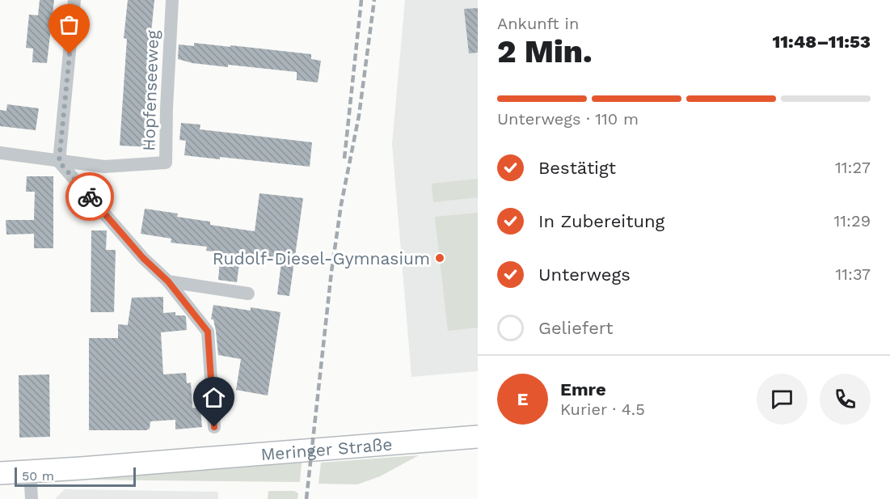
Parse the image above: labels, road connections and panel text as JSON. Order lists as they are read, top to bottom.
{
  "streets": {
    "main road": ["Meringer Straße"],
    "street": ["Hopfenseeweg"]
  },
  "places": ["Rudolf-Diesel-Gymnasium"],
  "scale_bar": "50 m",
  "page": {
    "heading": ["2 Min.", "Ankunft in", "11:48–11:53"],
    "panel": ["Emre", "Kurier · 4.5"],
    "bar": "Unterwegs · 110 m",
    "list": [
      ["Bestätigt", "11:27"],
      ["In Zubereitung", "11:29"],
      ["Unterwegs", "11:37"],
      "Geliefert"
    ],
    "round": "E",
    "scale": "50 m"
  }
}
